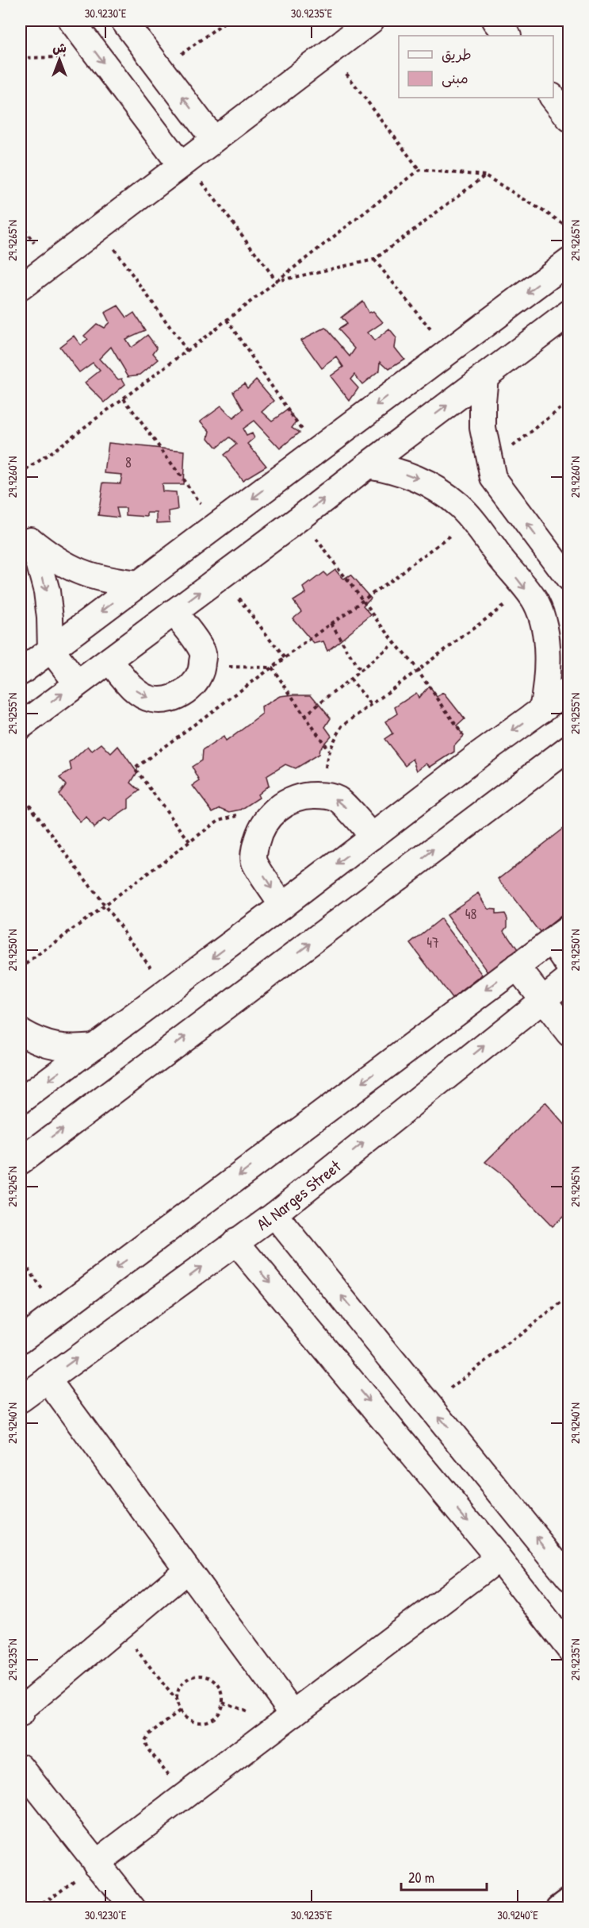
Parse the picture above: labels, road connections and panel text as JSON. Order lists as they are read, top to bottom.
{
  "streets": {
    "street": ["Al Narges Street"]
  },
  "house_numbers": ["8", "48", "47"],
  "legend": ["طريق", "مبنى"],
  "scale_bar": "20 m",
  "north": "top",
  "coordinates": [
    "30.9230°E",
    "30.9235°E",
    "29.9265°N",
    "29.9260°N",
    "29.9255°N",
    "29.9250°N",
    "29.9245°N",
    "29.9240°N",
    "29.9235°N",
    "30.9240°E"
  ]
}
